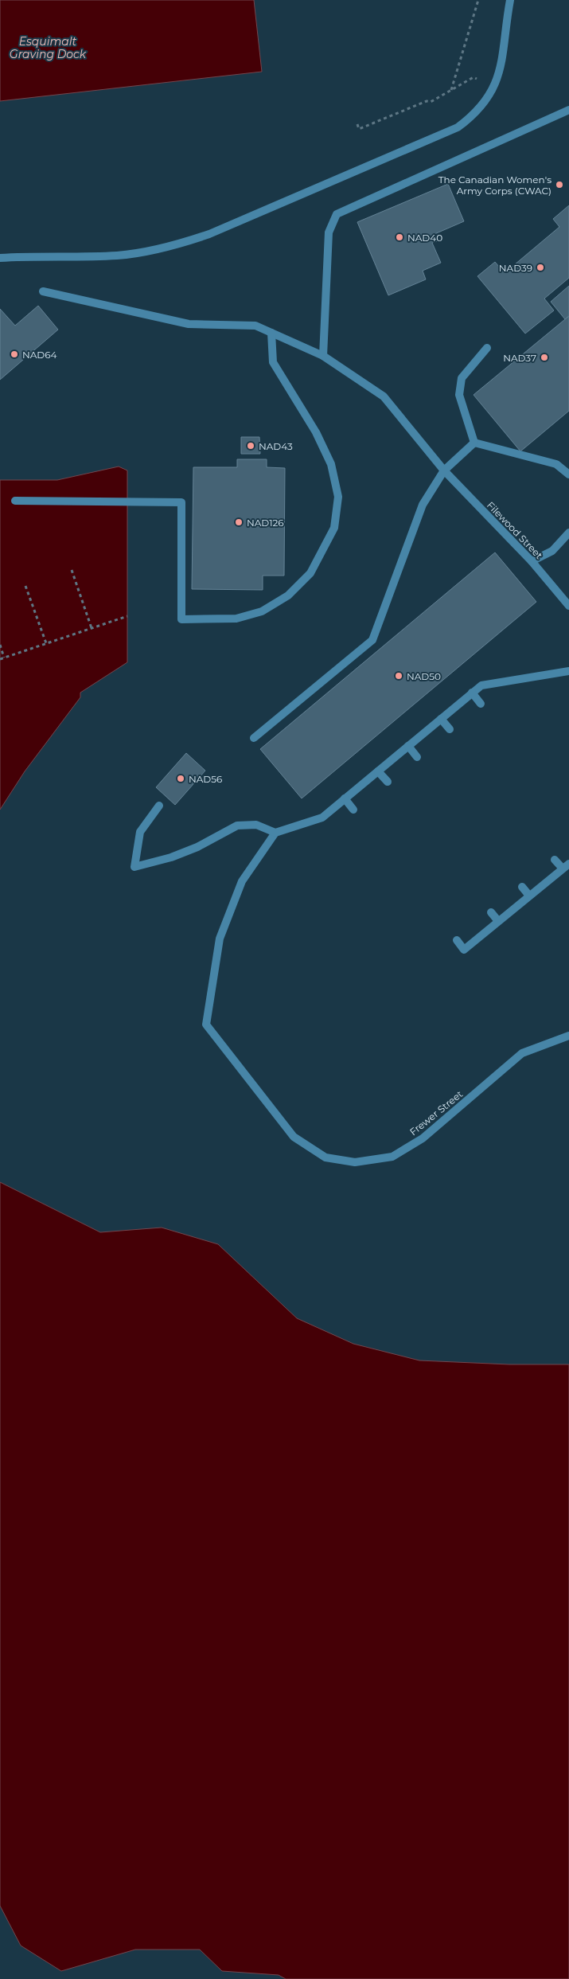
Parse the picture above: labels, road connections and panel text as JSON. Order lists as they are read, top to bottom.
{
  "streets": {
    "lane": ["Filewood Street", "Frewer Street"]
  },
  "water": ["Esquimalt Graving Dock"],
  "places": [
    "The Canadian Women's Army Corps (CWAC)",
    "NAD40",
    "NAD39",
    "NAD64",
    "NAD37",
    "NAD43",
    "NAD126",
    "NAD50",
    "NAD56"
  ]
}
